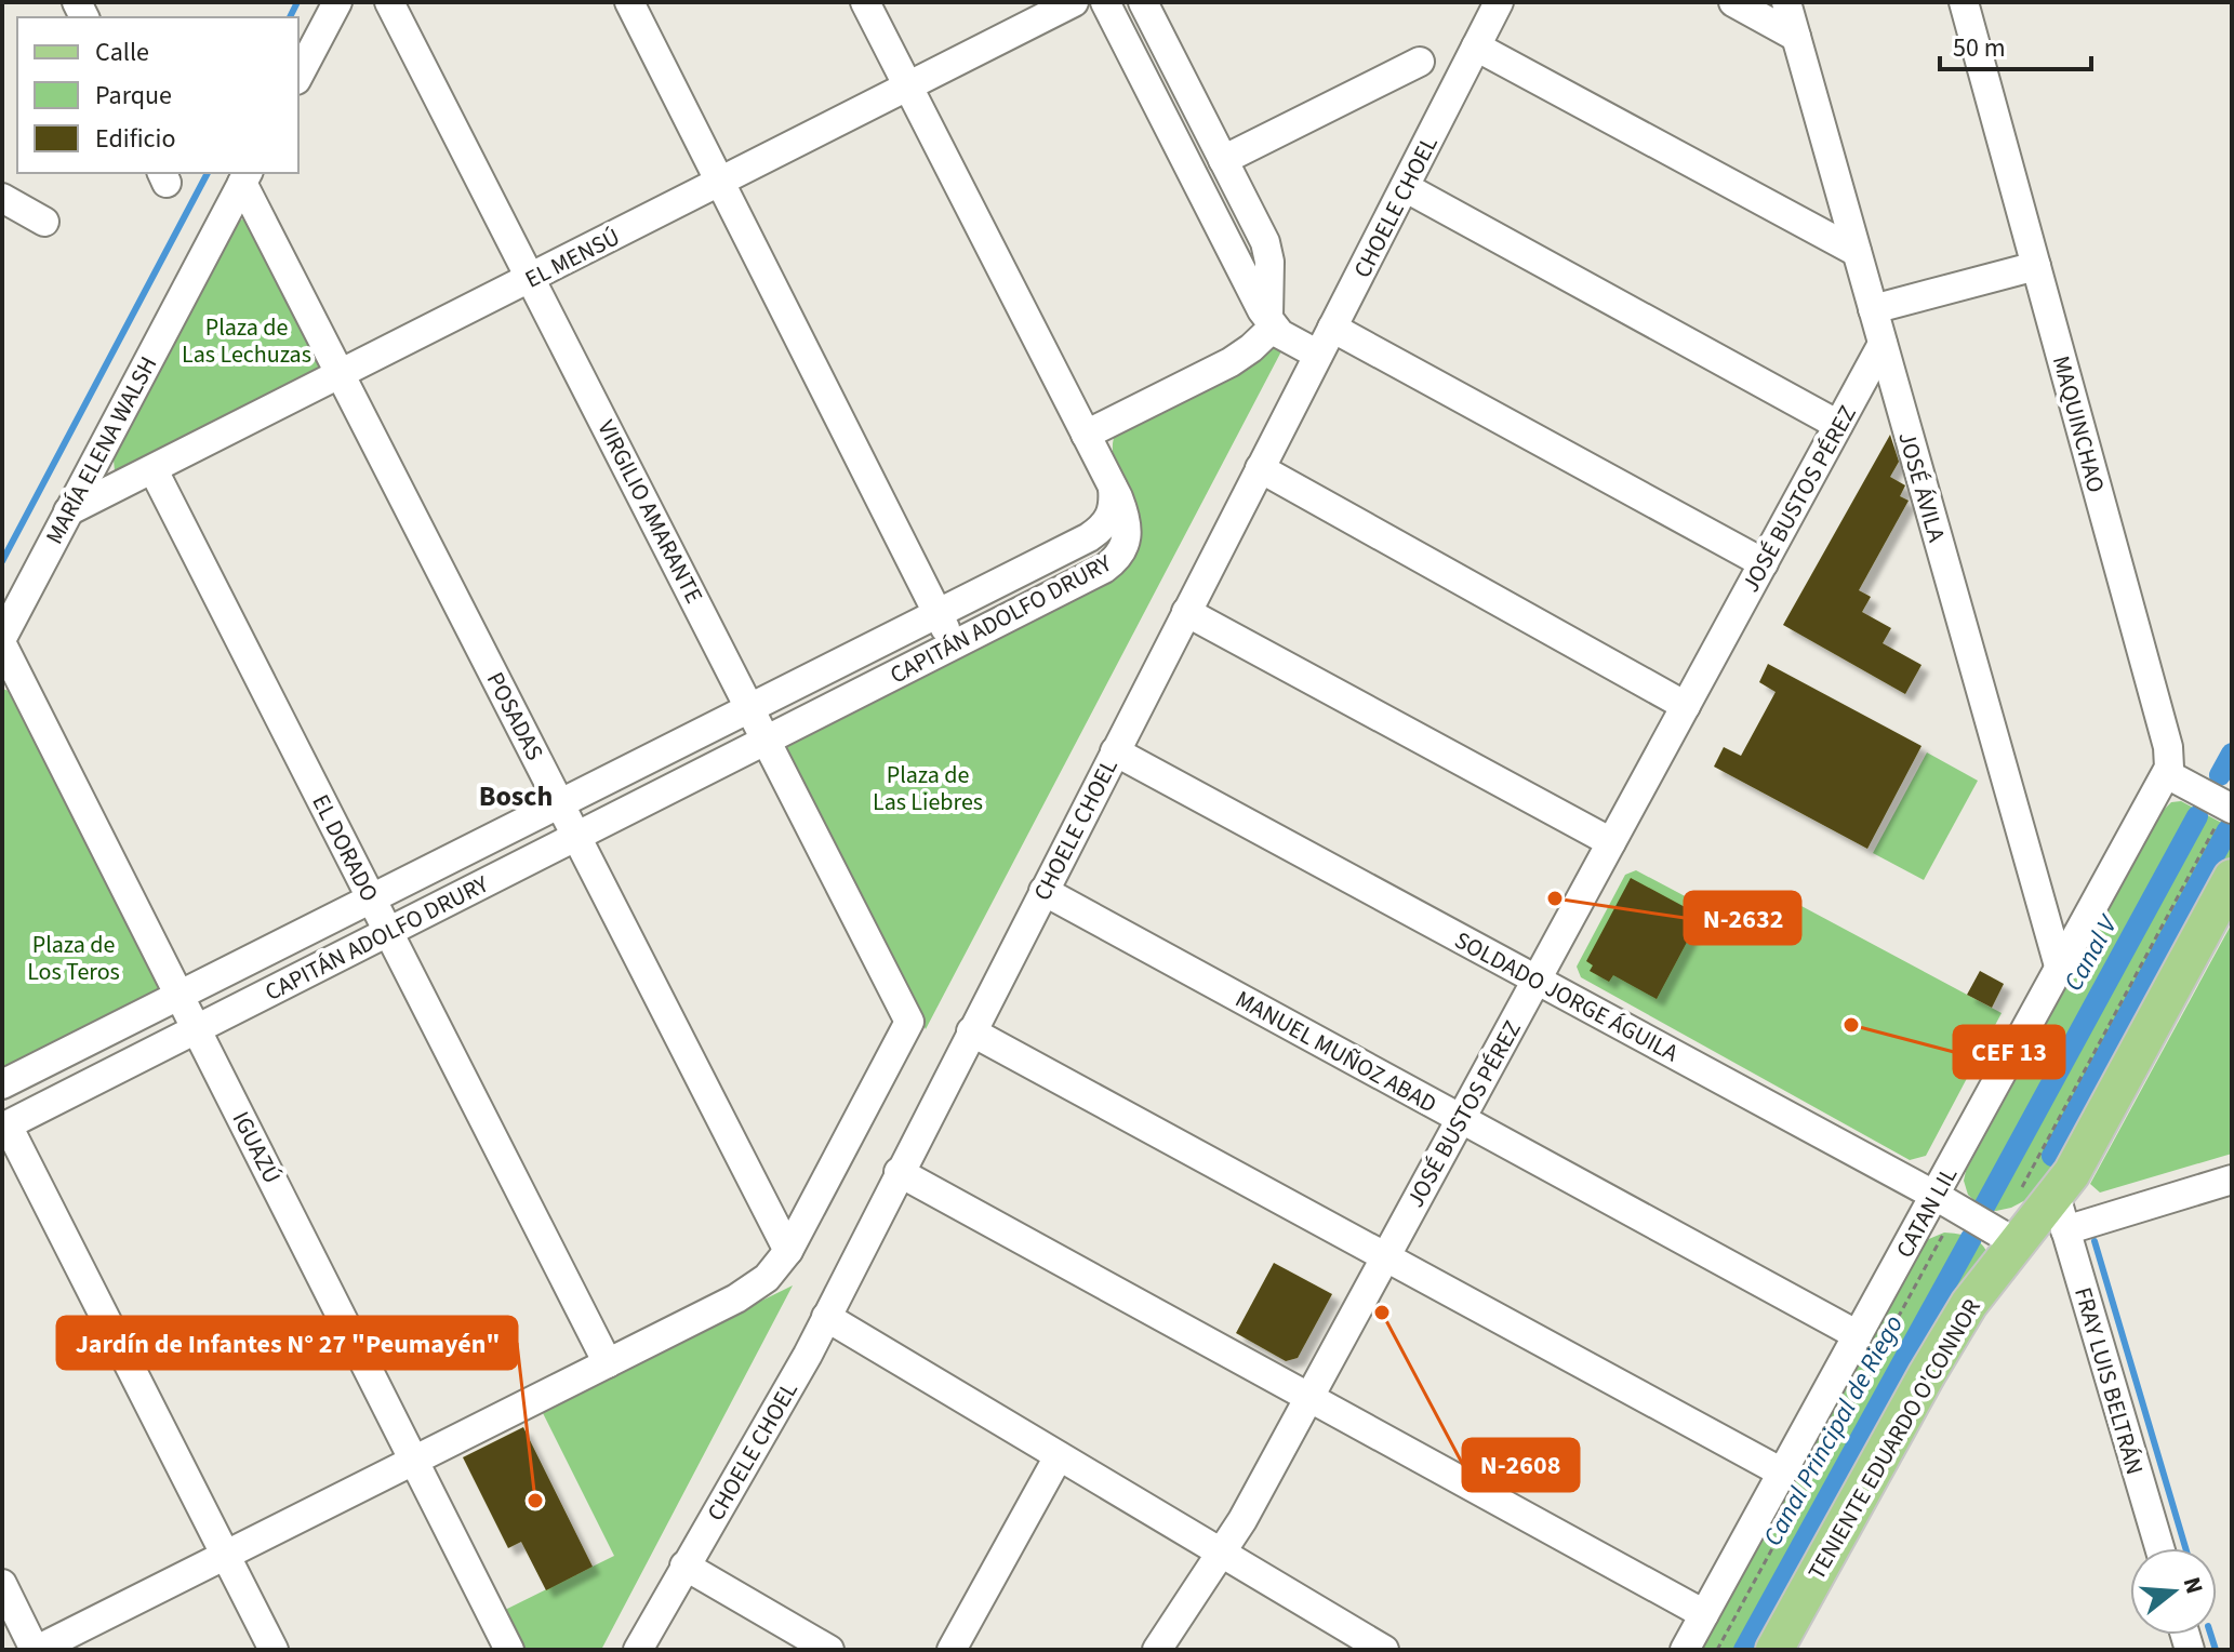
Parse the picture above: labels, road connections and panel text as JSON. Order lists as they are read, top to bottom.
{
  "streets": {
    "main road": ["TENIENTE EDUARDO O'CONNOR"],
    "street": [
      "CHOELE CHOEL",
      "EL MENSÚ",
      "MAQUINCHAO",
      "MARÍA ELENA WALSH",
      "JOSÉ ÁVILA",
      "JOSÉ BUSTOS PÉREZ",
      "VIRGILIO AMARANTE",
      "CAPITÁN ADOLFO DRURY",
      "POSADAS",
      "EL DORADO",
      "SOLDADO JORGE ÁGUILA",
      "MANUEL MUÑOZ ABAD",
      "IGUAZÚ",
      "CATAN LIL",
      "FRAY LUIS BELTRÁN"
    ]
  },
  "crossings": [
    ["CHOELE CHOEL", "SOLDADO JORGE ÁGUILA"],
    ["CHOELE CHOEL", "MANUEL MUÑOZ ABAD"],
    ["EL MENSÚ", "MARÍA ELENA WALSH"],
    ["EL MENSÚ", "VIRGILIO AMARANTE"],
    ["EL MENSÚ", "POSADAS"],
    ["EL MENSÚ", "EL DORADO"],
    ["MAQUINCHAO", "CATAN LIL"],
    ["MARÍA ELENA WALSH", "POSADAS"],
    ["JOSÉ ÁVILA", "JOSÉ BUSTOS PÉREZ"],
    ["JOSÉ ÁVILA", "CATAN LIL"],
    ["JOSÉ BUSTOS PÉREZ", "SOLDADO JORGE ÁGUILA"],
    ["JOSÉ BUSTOS PÉREZ", "MANUEL MUÑOZ ABAD"],
    ["VIRGILIO AMARANTE", "CAPITÁN ADOLFO DRURY"],
    ["VIRGILIO AMARANTE", "POSADAS"],
    ["CAPITÁN ADOLFO DRURY", "POSADAS"],
    ["CAPITÁN ADOLFO DRURY", "EL DORADO"],
    ["CAPITÁN ADOLFO DRURY", "IGUAZÚ"],
    ["SOLDADO JORGE ÁGUILA", "CATAN LIL"],
    ["SOLDADO JORGE ÁGUILA", "TENIENTE EDUARDO O'CONNOR"],
    ["MANUEL MUÑOZ ABAD", "CATAN LIL"],
    ["FRAY LUIS BELTRÁN", "TENIENTE EDUARDO O'CONNOR"]
  ],
  "districts": ["Bosch"],
  "water": ["Canal V", "Canal Principal de Riego"],
  "parks": ["Plaza de Las Lechuzas", "Plaza de Las Liebres", "Plaza de Los Teros"],
  "places": [
    "N-2632",
    "CEF 13",
    "N-2608",
    "Jardín de Infantes N° 27 \"Peumayén\""
  ],
  "legend": ["Calle", "Parque", "Edificio"],
  "scale_bar": "50 m",
  "north": "right"
}
